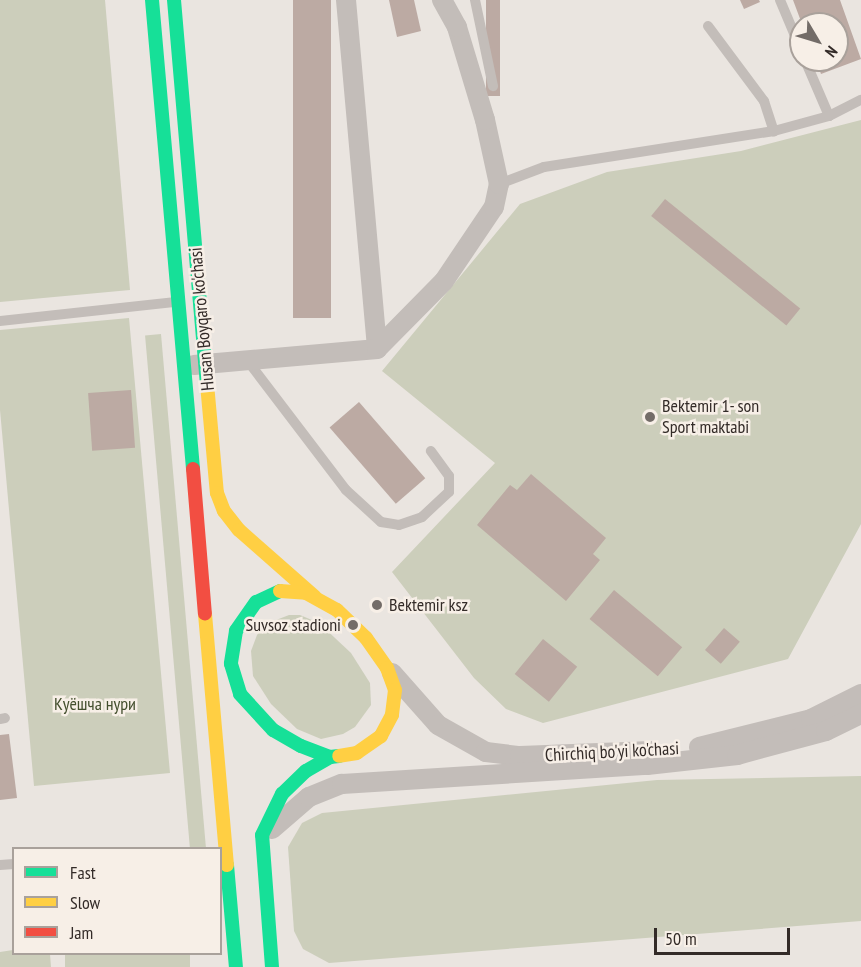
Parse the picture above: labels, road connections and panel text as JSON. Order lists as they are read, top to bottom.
{
  "streets": {
    "main road": ["Husan Boyqaro ko'chasi"],
    "street": ["Chirchiq bo'yi ko'chasi"]
  },
  "crossings": [
    ["Husan Boyqaro ko'chasi", "Chirchiq bo'yi ko'chasi"]
  ],
  "parks": ["Куёшча нури"],
  "places": ["Bektemir 1- son Sport maktabi", "Bektemir ksz", "Suvsoz stadioni"],
  "legend": ["Fast", "Slow", "Jam"],
  "scale_bar": "50 m",
  "north": "bottom right"
}
